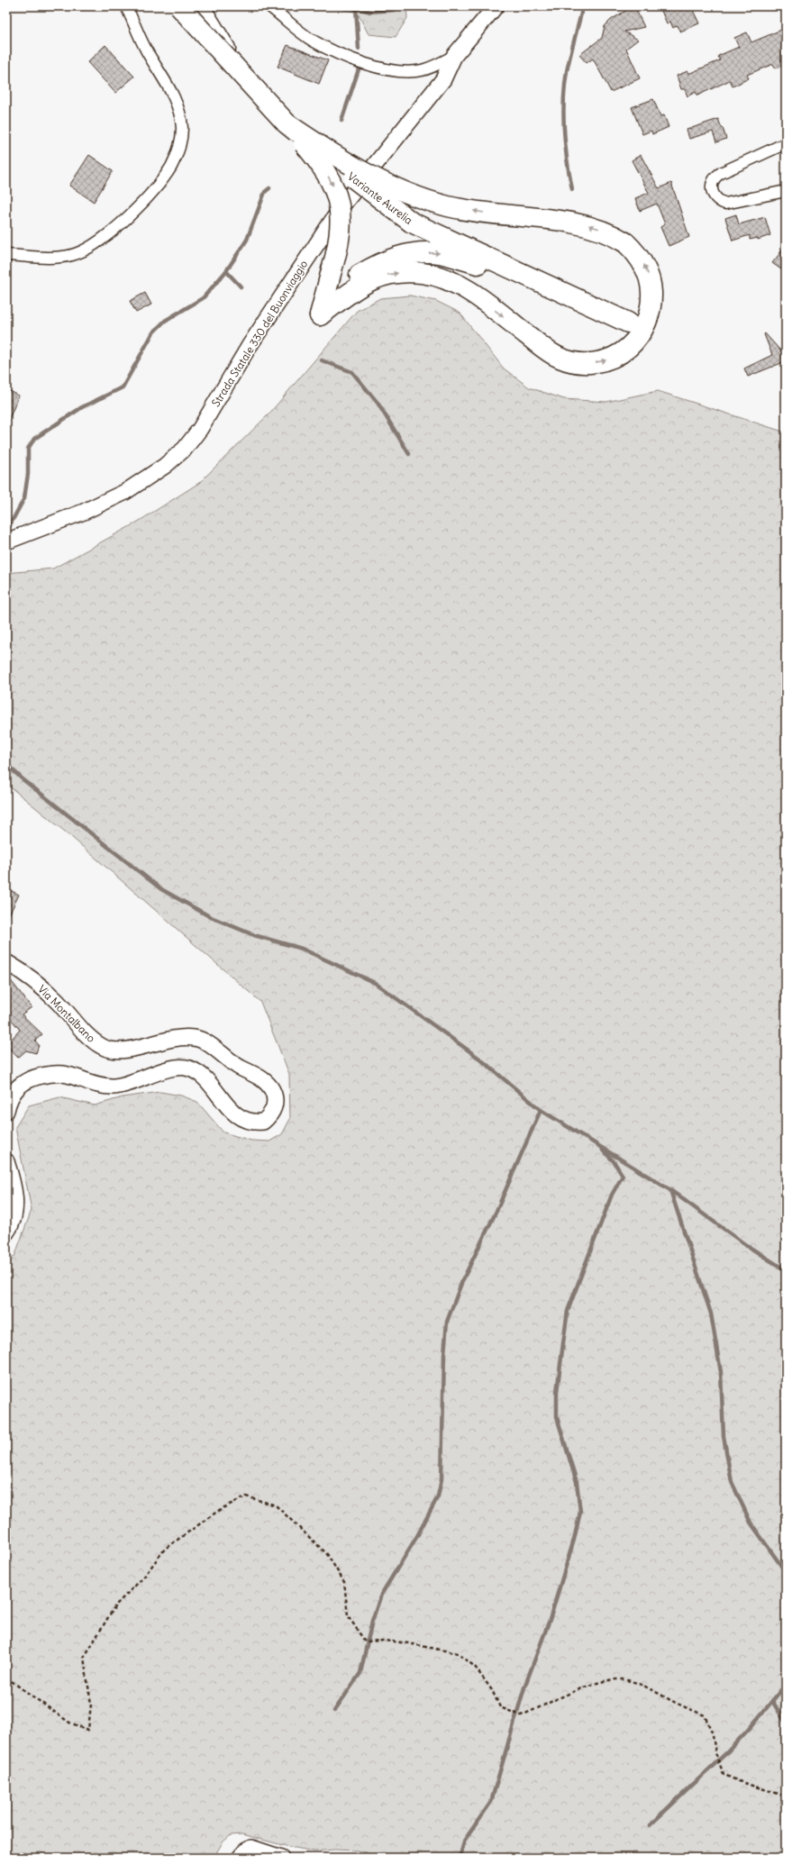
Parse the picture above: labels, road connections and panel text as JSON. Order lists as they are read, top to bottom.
{
  "streets": {
    "highway": ["Variante Aurelia"],
    "street": ["Strada Statale 330 del Buonviaggio", "Via Montalbano"]
  }
}
